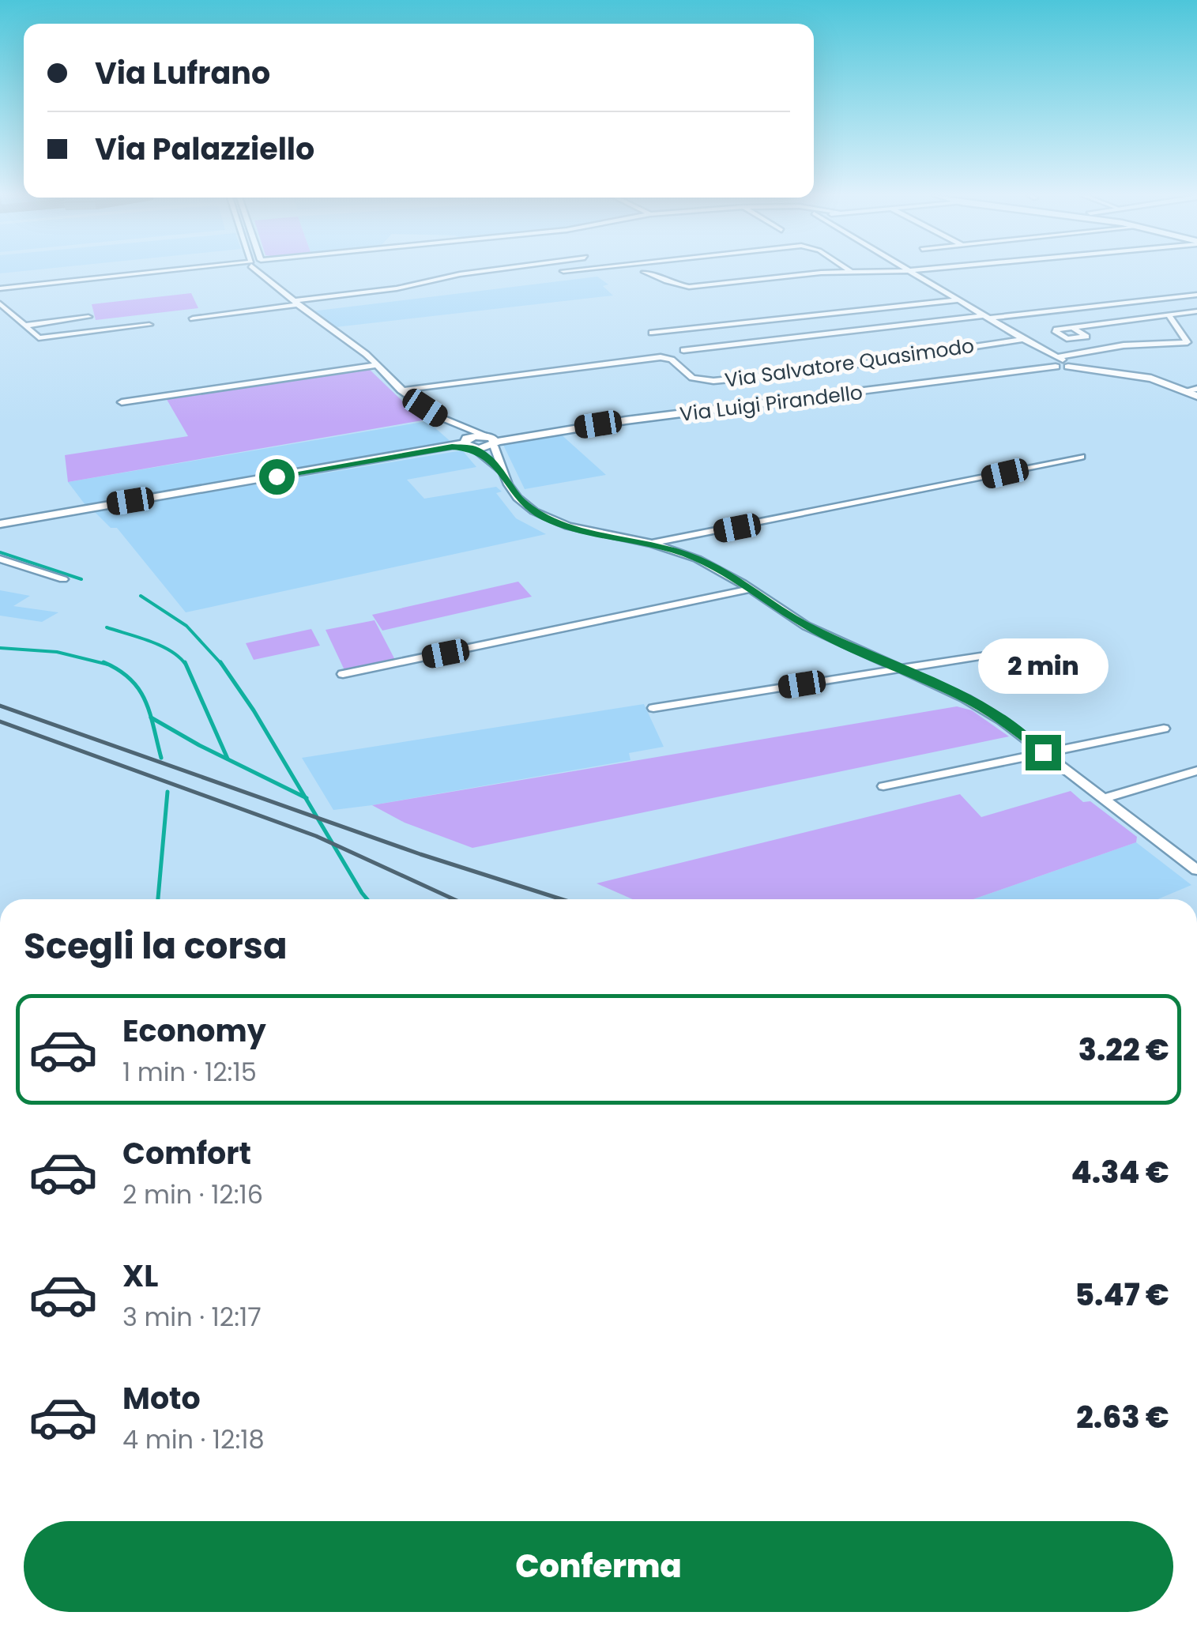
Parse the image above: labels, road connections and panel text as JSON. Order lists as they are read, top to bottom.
{
  "streets": {
    "street": ["Via Salvatore Quasimodo", "Via Luigi Pirandello"]
  },
  "page": {
    "banner": ["Via Lufrano", "Via Palazziello"],
    "bubble": "2 min",
    "heading": "Scegli la corsa",
    "list": [
      {
        "name": "Economy",
        "note": "1 min · 12:15",
        "value": "3.22 €"
      },
      {
        "name": "Comfort",
        "note": "2 min · 12:16",
        "value": "4.34 €"
      },
      {
        "name": "XL",
        "note": "3 min · 12:17",
        "value": "5.47 €"
      },
      {
        "name": "Moto",
        "note": "4 min · 12:18",
        "value": "2.63 €"
      }
    ],
    "buttons": "Conferma"
  }
}
